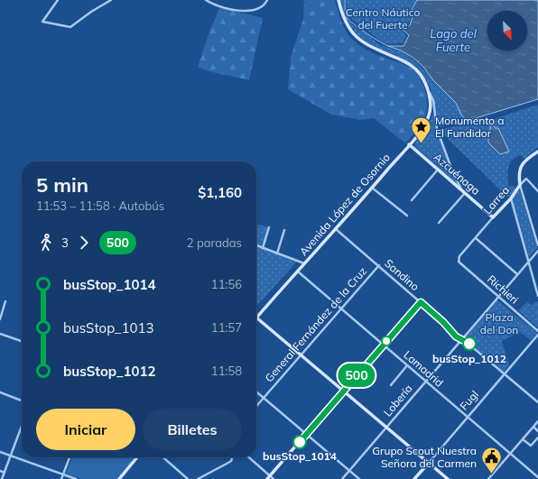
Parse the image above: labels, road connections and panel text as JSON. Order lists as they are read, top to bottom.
{
  "streets": {
    "main road": [
      "Azcuénaga",
      "Larrea",
      "Avenida López de Osornio",
      "Fugl"
    ],
    "street": [
      "Sandino",
      "Richieri",
      "General Fernández de la Cruz",
      "Lamadrid",
      "Lobería"
    ]
  },
  "crossings": [
    ["Azcuénaga", "Larrea"],
    ["Azcuénaga", "Avenida López de Osornio"],
    ["Larrea", "Richieri"],
    ["Avenida López de Osornio", "Sandino"],
    ["Avenida López de Osornio", "Lamadrid"],
    ["Sandino", "General Fernández de la Cruz"],
    ["Sandino", "Lobería"],
    ["Sandino", "Fugl"],
    ["Richieri", "Lobería"],
    ["General Fernández de la Cruz", "Lamadrid"],
    ["Lamadrid", "Lobería"],
    ["Lamadrid", "Fugl"]
  ],
  "water": ["Lago del Fuerte"],
  "parks": ["Centro Náutico del Fuerte", "Plaza del Don"],
  "places": {
    "place": ["Monumento a El Fundidor"],
    "other": ["busStop_1012", "busStop_1014"],
    "public building": ["Grupo Scout Nuestra Señora del Carmen"]
  },
  "lines": ["bus line 500"],
  "north": "bottom right",
  "page": {
    "on_map": "500",
    "heading": ["5 min", "11:53 – 11:58 · Autobús", "$1,160"],
    "legs": ["3", "500", "2 paradas"],
    "list": [
      {
        "name": "busStop_1014",
        "value": "11:56"
      },
      {
        "name": "busStop_1013",
        "value": "11:57"
      },
      {
        "name": "busStop_1012",
        "value": "11:58"
      }
    ],
    "buttons": ["Iniciar", "Billetes"]
  }
}
